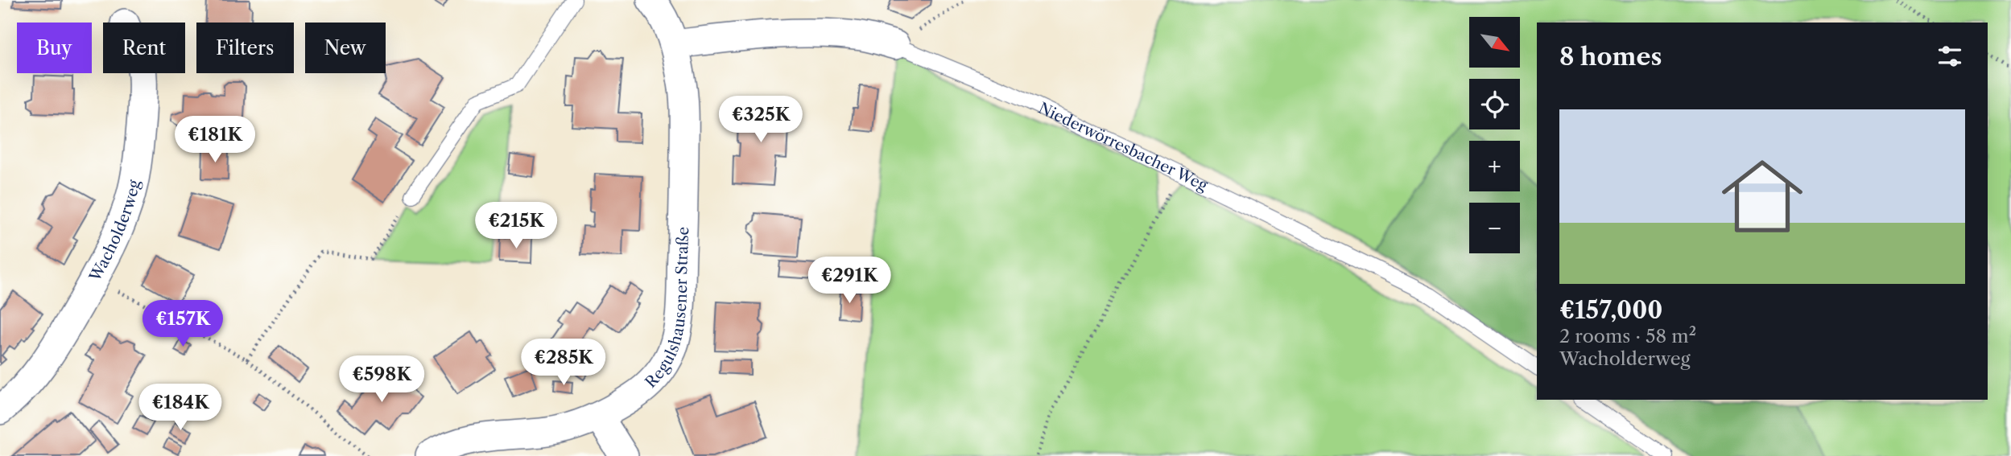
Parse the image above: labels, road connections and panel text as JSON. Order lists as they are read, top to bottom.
{
  "streets": {
    "street": ["Niederwörresbacher Weg", "Wacholderweg", "Regulshausener Straße"]
  },
  "crossings": [
    ["Niederwörresbacher Weg", "Regulshausener Straße"]
  ],
  "north": "bottom right",
  "page": {
    "map_buttons": ["+", "−"],
    "chip": [
      "Buy",
      "Rent",
      "Filters",
      "New"
    ],
    "heading": "8 homes",
    "list": [
      {
        "name": "€157,000",
        "note": "2 rooms · 58 m² · Wacholderweg"
      }
    ],
    "price": [
      "€325K",
      "€181K",
      "€215K",
      "€291K",
      "€157K",
      "€285K",
      "€598K",
      "€184K"
    ]
  }
}
